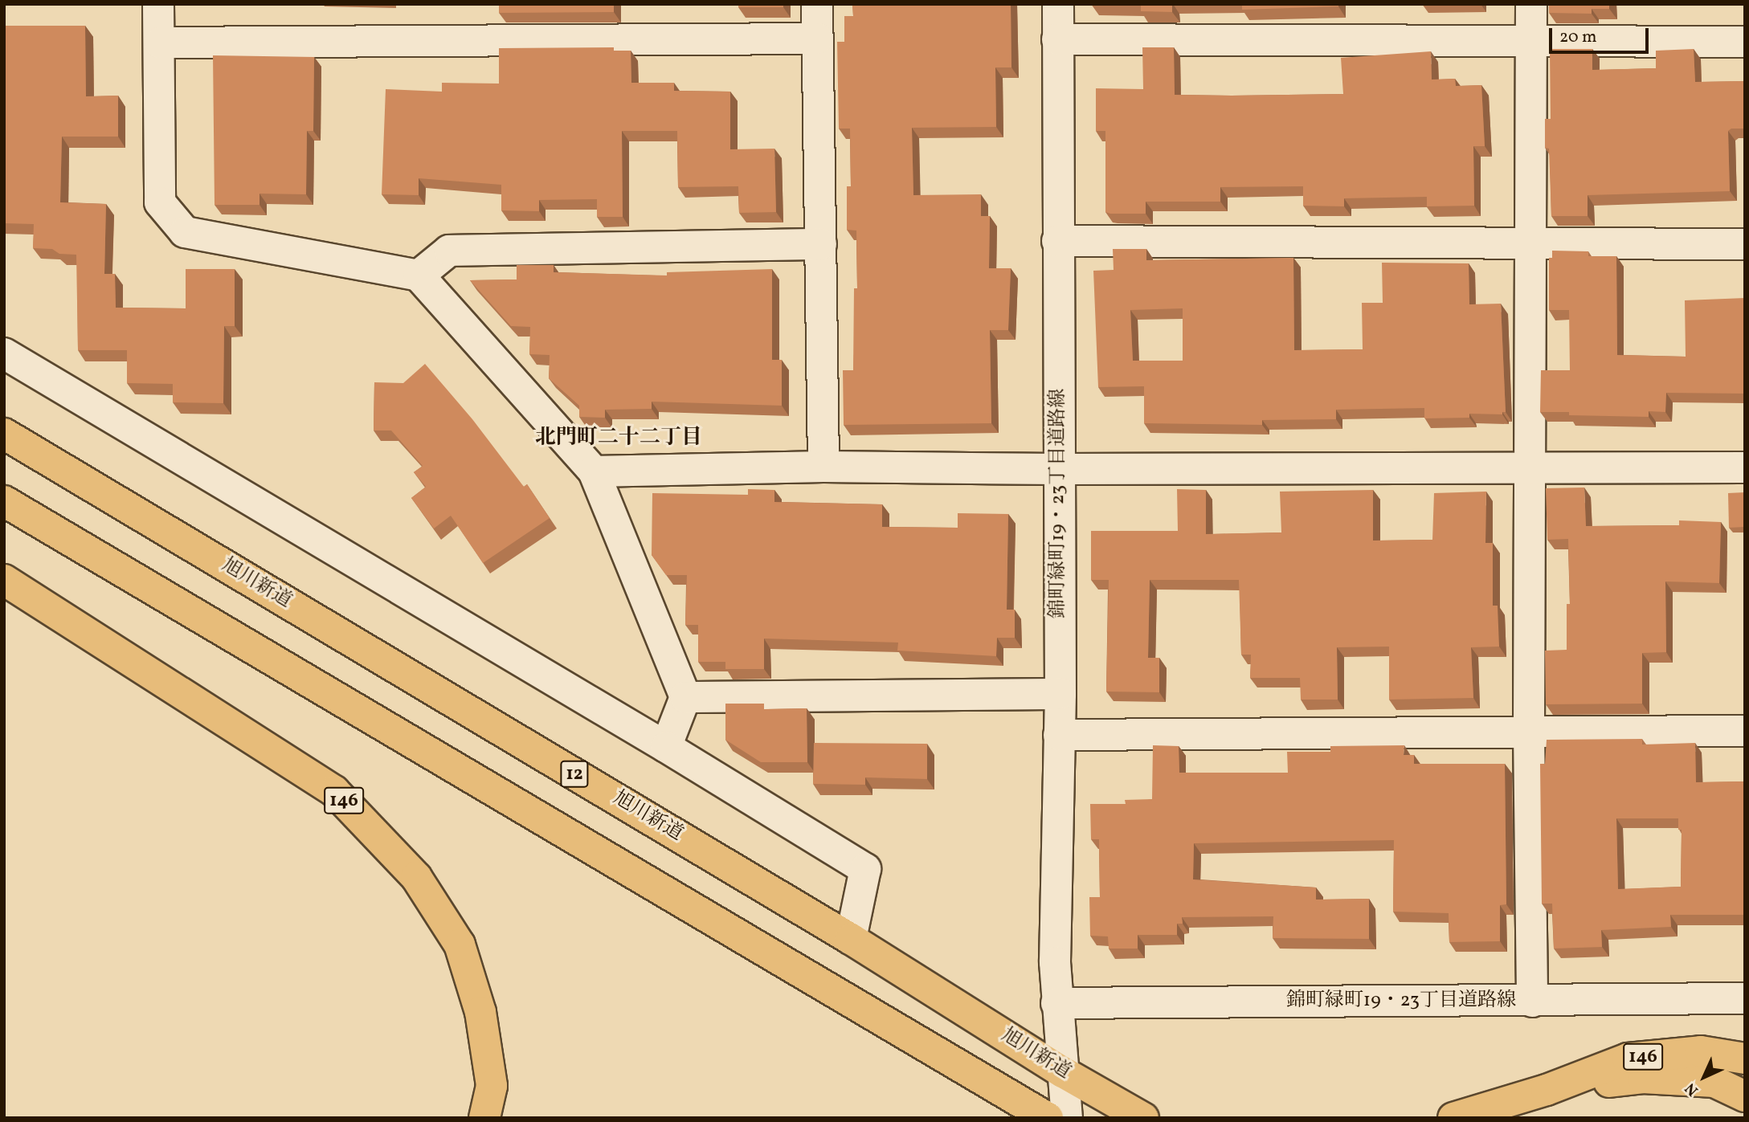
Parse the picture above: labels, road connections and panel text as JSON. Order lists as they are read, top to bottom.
{
  "streets": {
    "main road": ["旭川新道", "12", "146"],
    "street": ["錦町緑町19・23丁目道路線"]
  },
  "crossings": [
    ["錦町緑町19・23丁目道路線", "旭川新道"]
  ],
  "districts": ["北門町二十二丁目"],
  "scale_bar": "20 m",
  "north": "bottom left"
}
